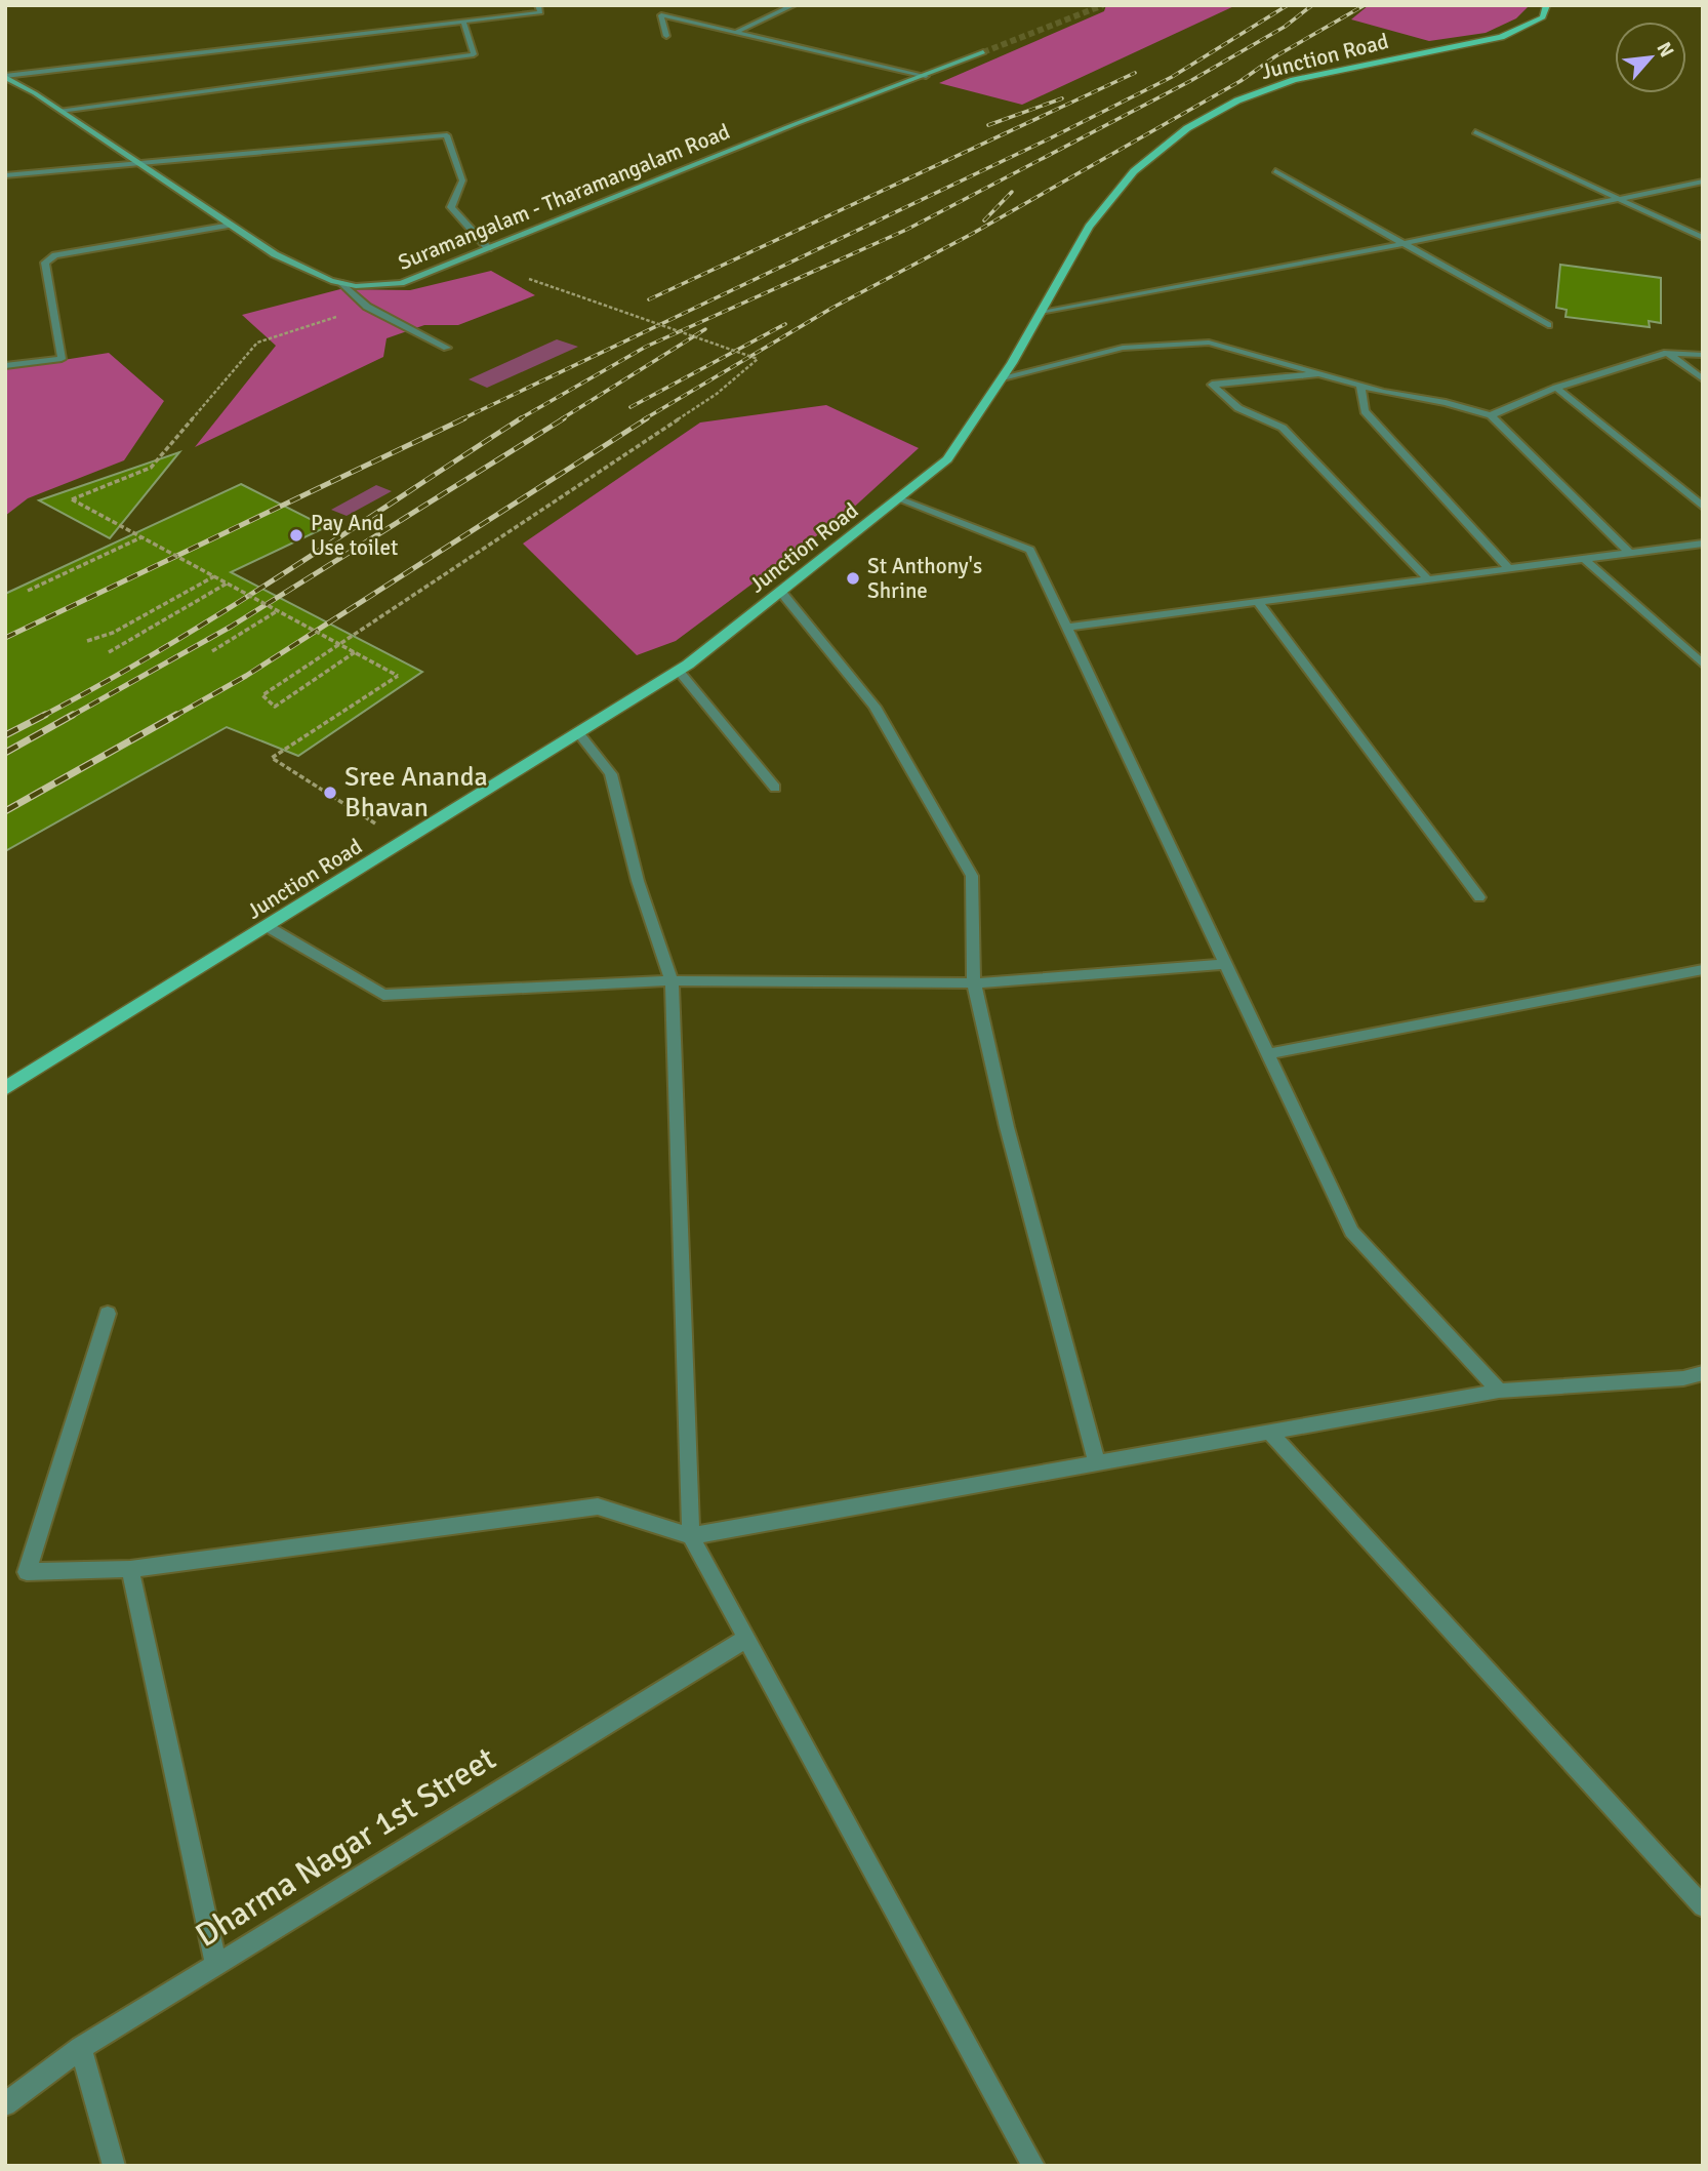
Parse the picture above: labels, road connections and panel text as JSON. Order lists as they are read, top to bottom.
{
  "streets": {
    "main road": ["Junction Road", "Suramangalam - Tharamangalam Road"],
    "street": ["Dharma Nagar 1st Street"]
  },
  "places": ["Pay And Use toilet", "St Anthony's Shrine", "Sree Ananda Bhavan"],
  "north": "top right"
}
